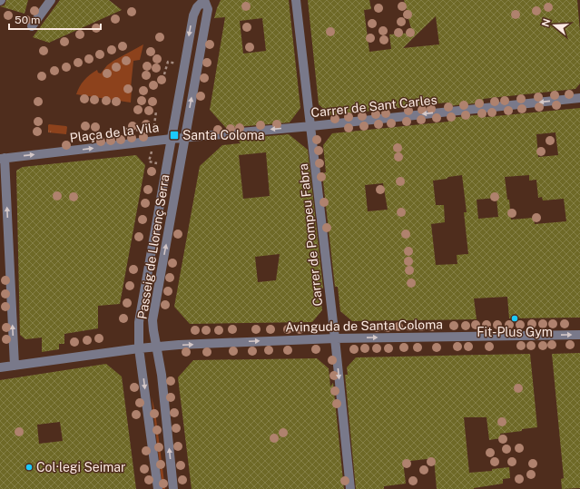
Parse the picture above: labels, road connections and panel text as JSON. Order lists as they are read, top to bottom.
{
  "streets": {
    "street": [
      "Carrer de Sant Carles",
      "Plaça de la Vila",
      "Carrer de Pompeu Fabra",
      "Passeig de Llorenç Serra",
      "Avinguda de Santa Coloma"
    ]
  },
  "crossings": [
    ["Carrer de Sant Carles", "Plaça de la Vila"],
    ["Carrer de Sant Carles", "Carrer de Pompeu Fabra"],
    ["Carrer de Sant Carles", "Passeig de Llorenç Serra"],
    ["Plaça de la Vila", "Passeig de Llorenç Serra"],
    ["Carrer de Pompeu Fabra", "Avinguda de Santa Coloma"],
    ["Passeig de Llorenç Serra", "Avinguda de Santa Coloma"]
  ],
  "one_way": ["Carrer de Sant Carles", "Avinguda de Santa Coloma"],
  "places": {
    "transit": ["Santa Coloma"],
    "other": ["Fit-Plus Gym", "Col·legi Seimar"]
  },
  "scale_bar": "50 m",
  "north": "left"
}
